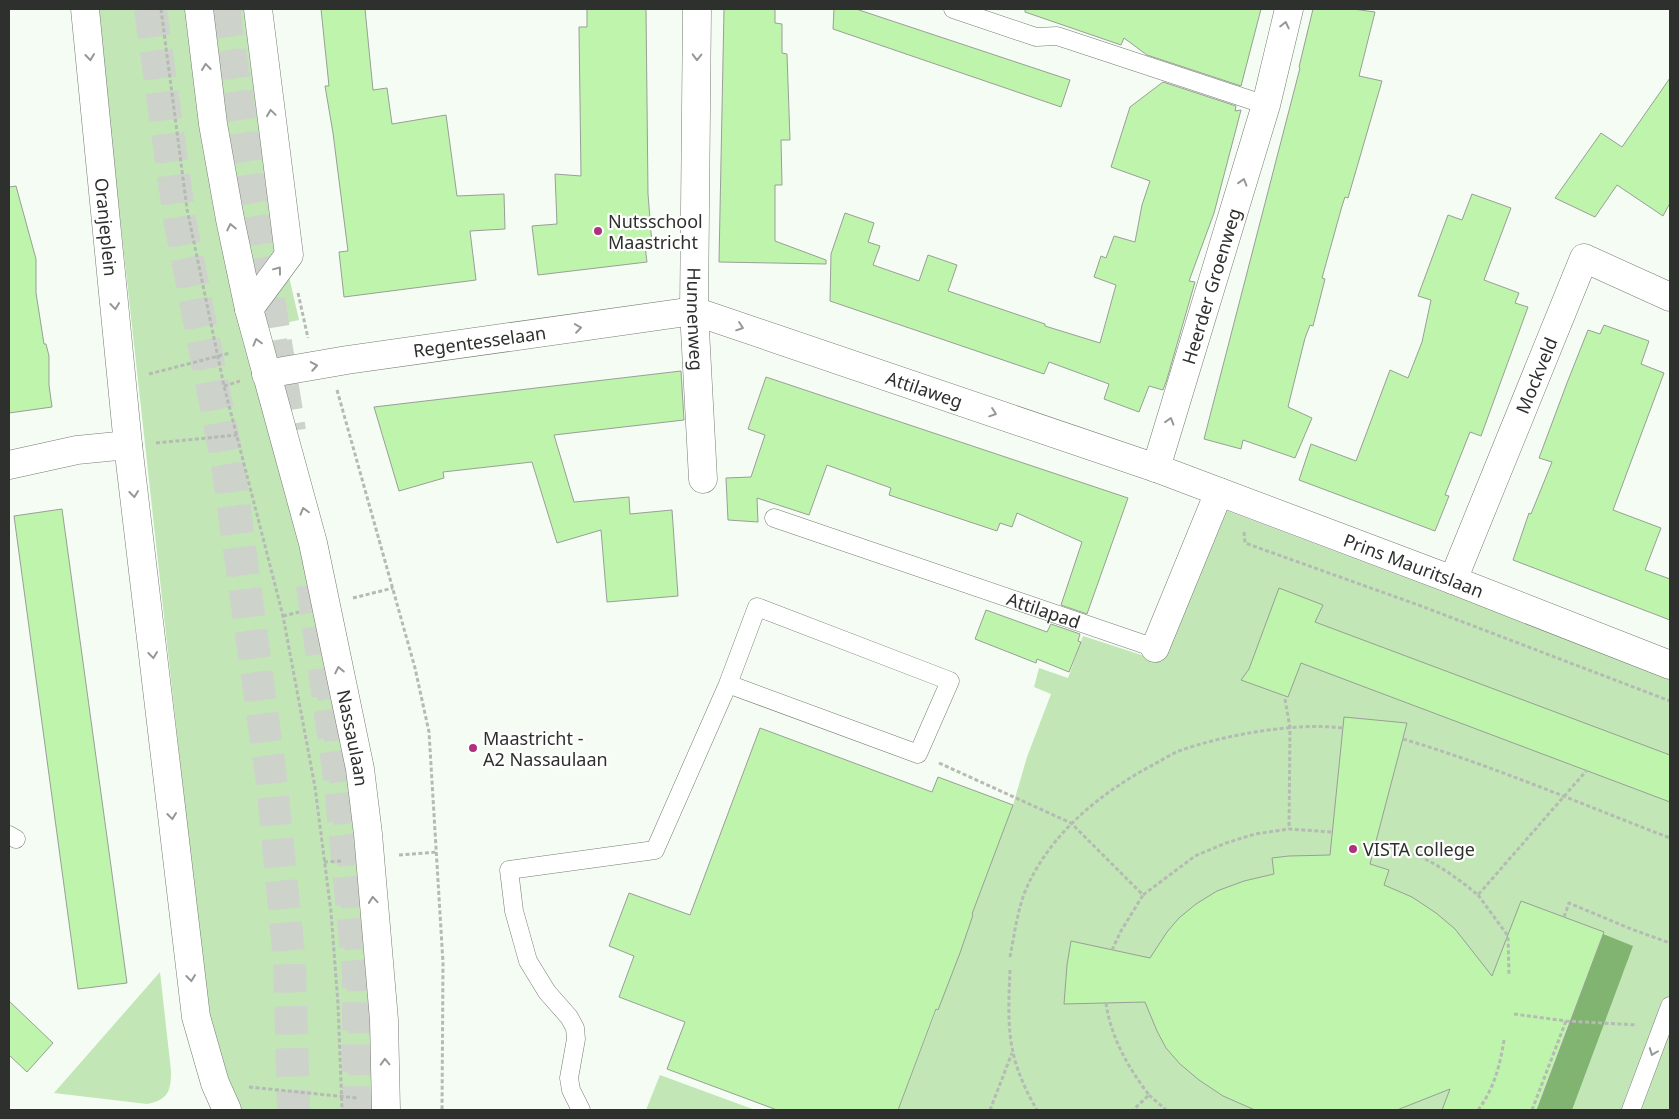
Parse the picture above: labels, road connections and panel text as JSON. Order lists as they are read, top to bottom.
{
  "streets": {
    "street": [
      "Oranjeplein",
      "Heerder Groenweg",
      "Hunnenweg",
      "Regentesselaan",
      "Mockveld",
      "Attilaweg",
      "Prins Mauritslaan",
      "Attilapad",
      "Nassaulaan"
    ]
  },
  "crossings": [
    ["Heerder Groenweg", "Attilaweg"],
    ["Heerder Groenweg", "Prins Mauritslaan"],
    ["Hunnenweg", "Regentesselaan"],
    ["Hunnenweg", "Attilaweg"],
    ["Regentesselaan", "Attilaweg"],
    ["Regentesselaan", "Nassaulaan"],
    ["Mockveld", "Prins Mauritslaan"],
    ["Attilaweg", "Prins Mauritslaan"],
    ["Prins Mauritslaan", "Attilapad"]
  ],
  "one_way": [
    "Heerder Groenweg",
    "Hunnenweg",
    "Regentesselaan",
    "Attilaweg"
  ],
  "places": ["Nutsschool Maastricht", "Maastricht - A2 Nassaulaan", "VISTA college"]
}
